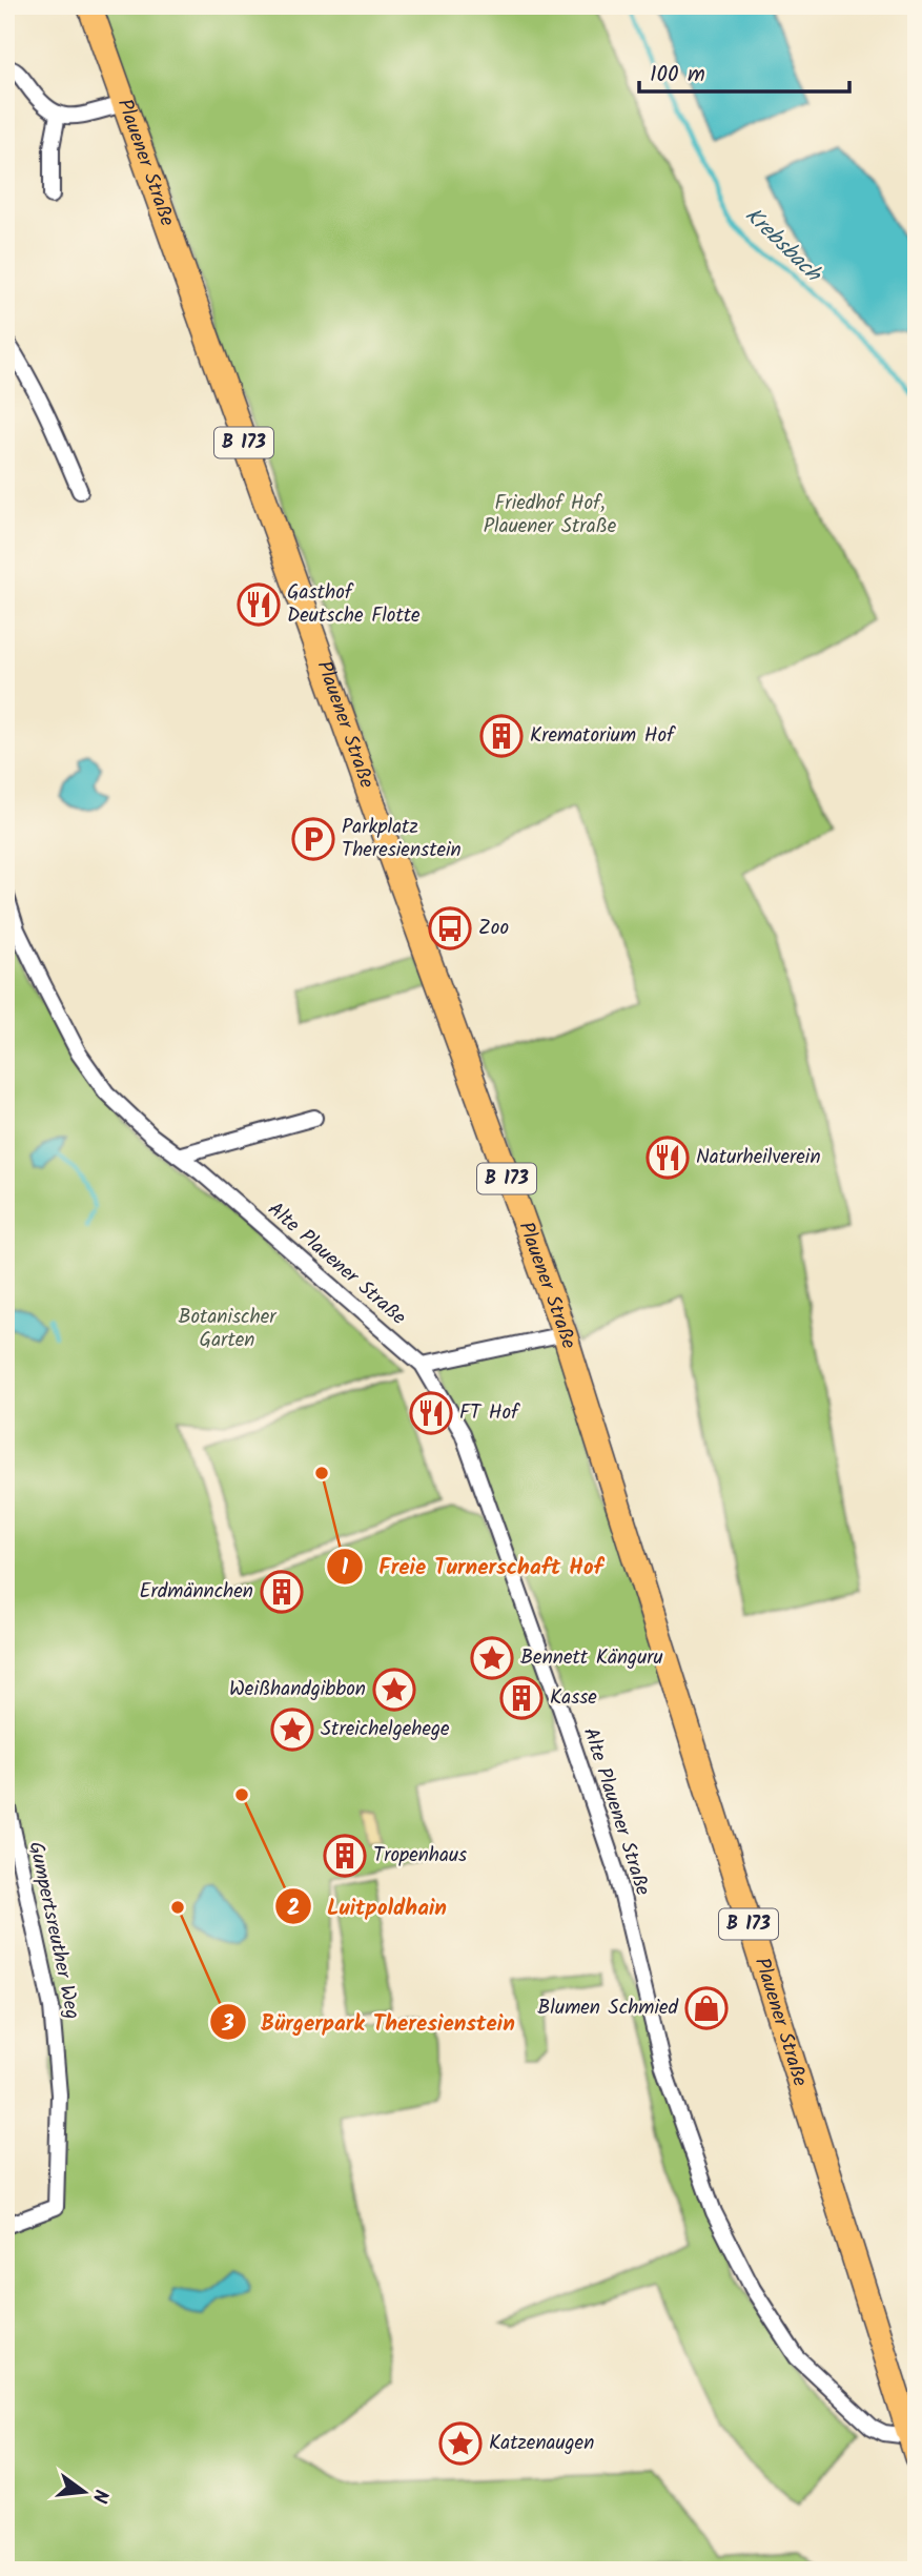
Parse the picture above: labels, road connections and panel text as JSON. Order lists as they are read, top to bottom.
{
  "streets": {
    "main road": ["Plauener Straße", "B 173"],
    "street": ["Alte Plauener Straße", "Gumpertsreuther Weg"]
  },
  "crossings": [
    ["Plauener Straße", "Alte Plauener Straße"]
  ],
  "water": ["Krebsbach"],
  "parks": ["Friedhof Hof, Plauener Straße", "Botanischer Garten"],
  "places": {
    "restaurant": ["Gasthof Deutsche Flotte", "Naturheilverein", "FT Hof"],
    "building": [
      "Krematorium Hof",
      "Erdmännchen",
      "Kasse",
      "Tropenhaus"
    ],
    "parking": ["Parkplatz Theresienstein"],
    "bus stop": ["Zoo"],
    "other": ["Freie Turnerschaft Hof", "Luitpoldhain", "Bürgerpark Theresienstein"],
    "place": [
      "Bennett Känguru",
      "Weißhandgibbon",
      "Streichelgehege",
      "Katzenaugen"
    ],
    "shop": ["Blumen Schmied"]
  },
  "scale_bar": "100 m",
  "north": "right"
}
